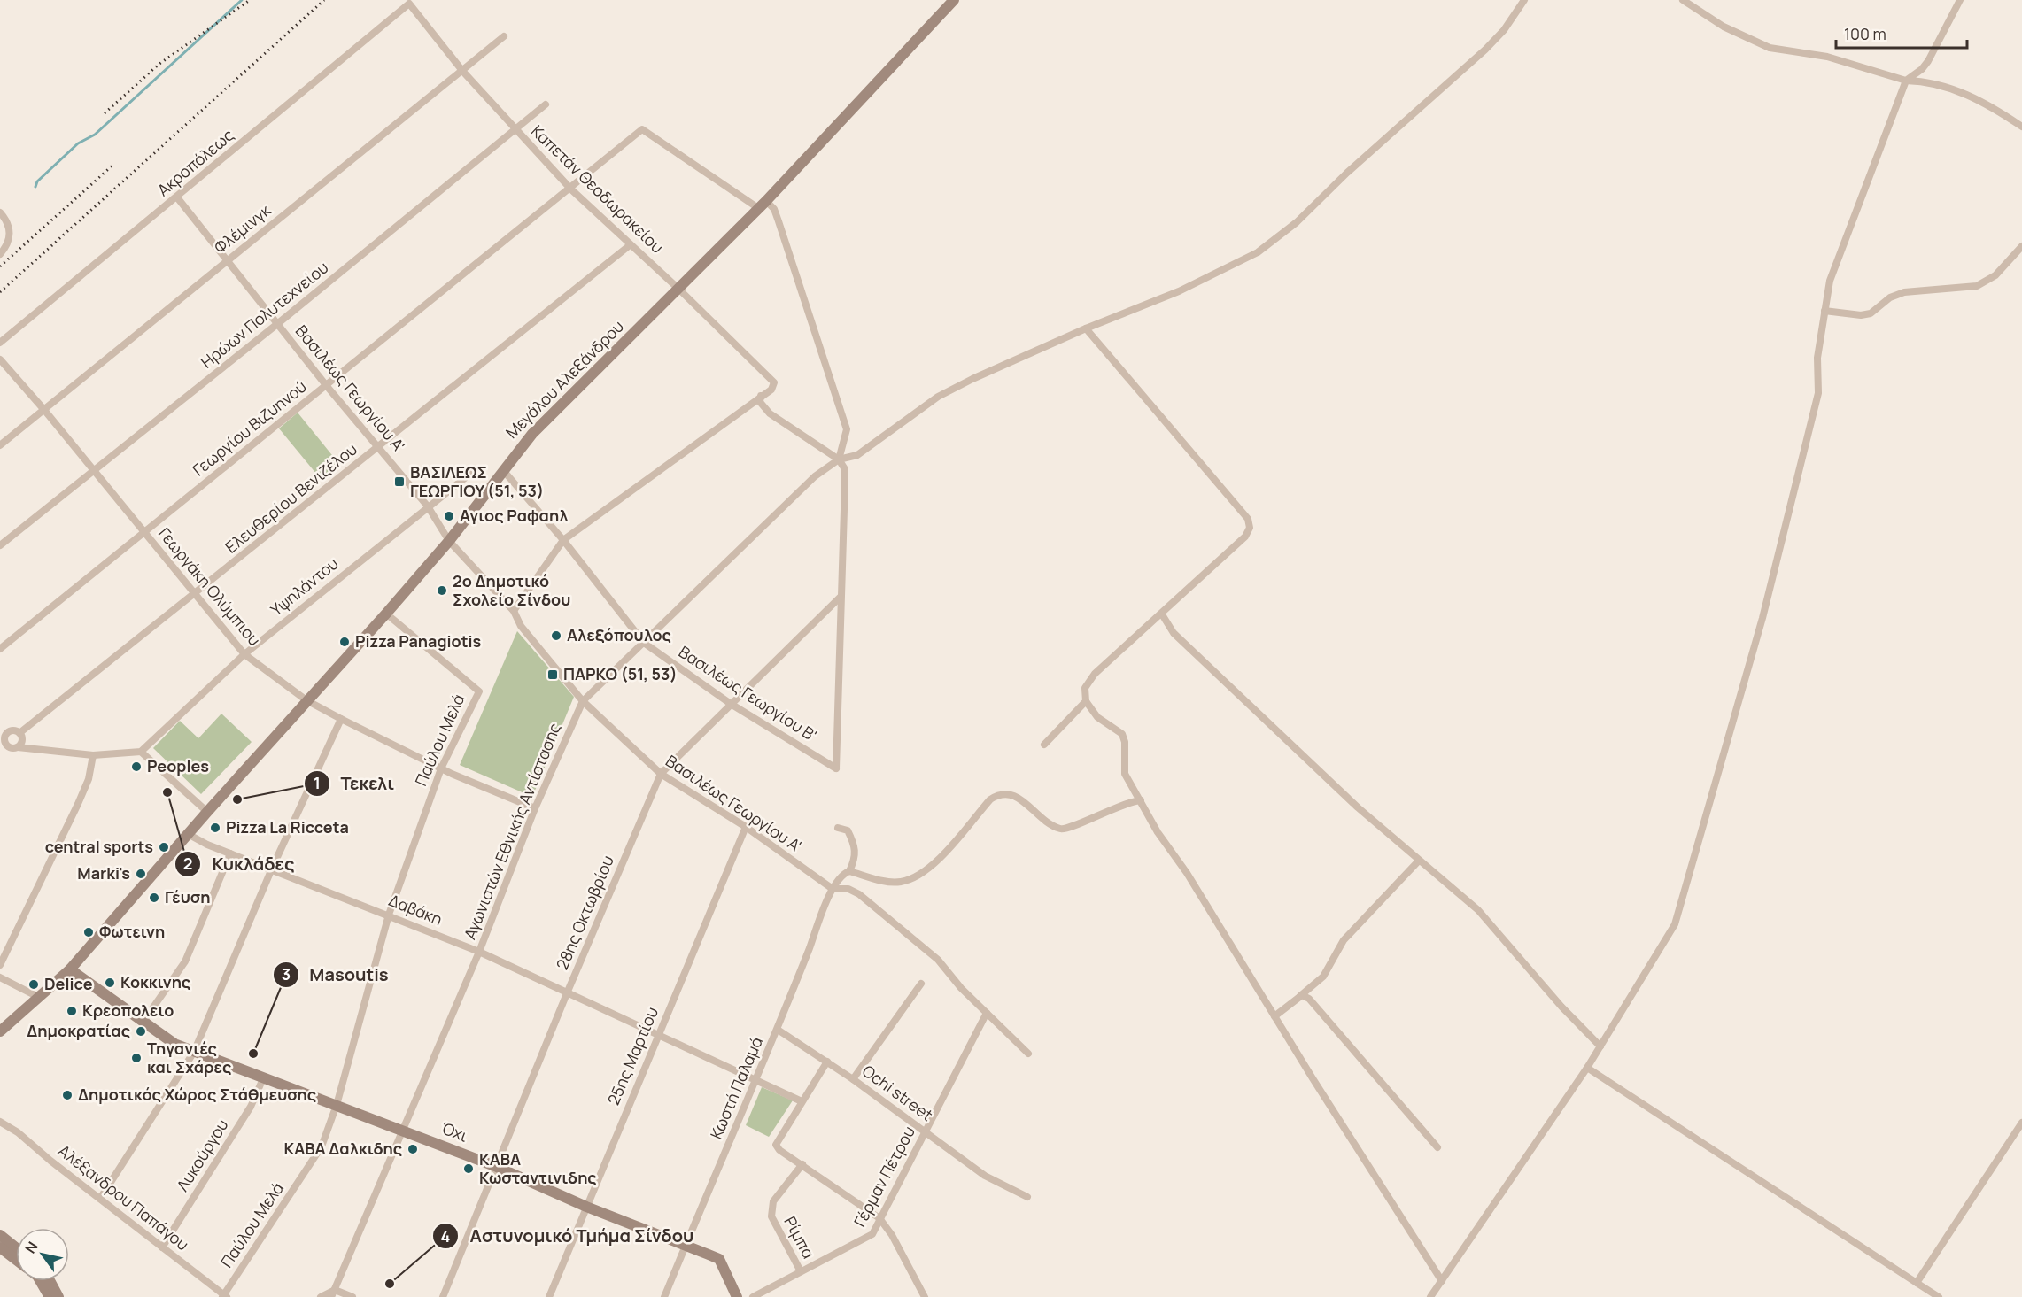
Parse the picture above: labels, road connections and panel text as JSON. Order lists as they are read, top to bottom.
{
  "streets": {
    "street": [
      "Ακροπόλεως",
      "Καπετάν Θεοδωρακείου",
      "Φλέμινγκ",
      "Ηρώων Πολυτεχνείου",
      "Μεγάλου Αλεξάνδρου",
      "Βασιλέως Γεωργίου Α'",
      "Γεωργίου Βιζυηνού",
      "Ελευθερίου Βενιζέλου",
      "Γεωργάκη Ολύμπιου",
      "Υψηλάντου",
      "Βασιλέως Γεωργίου Β'",
      "Παύλου Μελά",
      "Αγωνιστών Εθνικής Αντίστασης",
      "Δαβάκη",
      "28ης Οκτωβρίου",
      "25ης Μαρτίου",
      "Κωστή Παλαμά",
      "Ochi street",
      "Όχι",
      "Λυκούργου",
      "Γέρμαν Πέτρου",
      "Αλέξανδρου Παπάγου",
      "Ρίμπα"
    ]
  },
  "crossings": [
    ["Ακροπόλεως", "Καπετάν Θεοδωρακείου"],
    ["Ακροπόλεως", "Βασιλέως Γεωργίου Α'"],
    ["Καπετάν Θεοδωρακείου", "Φλέμινγκ"],
    ["Καπετάν Θεοδωρακείου", "Ηρώων Πολυτεχνείου"],
    ["Καπετάν Θεοδωρακείου", "Μεγάλου Αλεξάνδρου"],
    ["Καπετάν Θεοδωρακείου", "Γεωργίου Βιζυηνού"],
    ["Καπετάν Θεοδωρακείου", "Ελευθερίου Βενιζέλου"],
    ["Φλέμινγκ", "Βασιλέως Γεωργίου Α'"],
    ["Φλέμινγκ", "Γεωργάκη Ολύμπιου"],
    ["Ηρώων Πολυτεχνείου", "Βασιλέως Γεωργίου Α'"],
    ["Ηρώων Πολυτεχνείου", "Γεωργάκη Ολύμπιου"],
    ["Μεγάλου Αλεξάνδρου", "Βασιλέως Γεωργίου Α'"],
    ["Μεγάλου Αλεξάνδρου", "Γεωργίου Βιζυηνού"],
    ["Μεγάλου Αλεξάνδρου", "Γεωργάκη Ολύμπιου"],
    ["Μεγάλου Αλεξάνδρου", "Βασιλέως Γεωργίου Β'"],
    ["Μεγάλου Αλεξάνδρου", "Παύλου Μελά"],
    ["Μεγάλου Αλεξάνδρου", "Δαβάκη"],
    ["Βασιλέως Γεωργίου Α'", "Γεωργίου Βιζυηνού"],
    ["Βασιλέως Γεωργίου Α'", "Ελευθερίου Βενιζέλου"],
    ["Βασιλέως Γεωργίου Α'", "Υψηλάντου"],
    ["Βασιλέως Γεωργίου Α'", "Αγωνιστών Εθνικής Αντίστασης"],
    ["Βασιλέως Γεωργίου Α'", "28ης Οκτωβρίου"],
    ["Βασιλέως Γεωργίου Α'", "25ης Μαρτίου"],
    ["Βασιλέως Γεωργίου Α'", "Κωστή Παλαμά"],
    ["Γεωργίου Βιζυηνού", "Γεωργάκη Ολύμπιου"],
    ["Ελευθερίου Βενιζέλου", "Γεωργάκη Ολύμπιου"],
    ["Γεωργάκη Ολύμπιου", "Υψηλάντου"],
    ["Γεωργάκη Ολύμπιου", "Παύλου Μελά"],
    ["Γεωργάκη Ολύμπιου", "Αγωνιστών Εθνικής Αντίστασης"],
    ["Βασιλέως Γεωργίου Β'", "Αγωνιστών Εθνικής Αντίστασης"],
    ["Βασιλέως Γεωργίου Β'", "28ης Οκτωβρίου"],
    ["Παύλου Μελά", "Δαβάκη"],
    ["Παύλου Μελά", "Όχι"],
    ["Παύλου Μελά", "Αλέξανδρου Παπάγου"],
    ["Αγωνιστών Εθνικής Αντίστασης", "Δαβάκη"],
    ["Αγωνιστών Εθνικής Αντίστασης", "Όχι"],
    ["Δαβάκη", "28ης Οκτωβρίου"],
    ["Δαβάκη", "25ης Μαρτίου"],
    ["Δαβάκη", "Κωστή Παλαμά"],
    ["28ης Οκτωβρίου", "Όχι"],
    ["25ης Μαρτίου", "Όχι"],
    ["Κωστή Παλαμά", "Ochi street"],
    ["Κωστή Παλαμά", "Όχι"],
    ["Ochi street", "Γέρμαν Πέτρου"],
    ["Όχι", "Λυκούργου"],
    ["Λυκούργου", "Αλέξανδρου Παπάγου"],
    ["Γέρμαν Πέτρου", "Ρίμπα"]
  ],
  "places": {
    "transit": ["ΒΑΣΙΛΕΩΣ ΓΕΩΡΓΙΟΥ (51, 53)", "ΠΑΡΚΟ (51, 53)"],
    "other": [
      "Αγιος Ραφαηλ",
      "2o Δημοτικό Σχολείο Σίνδου",
      "Αλεξόπουλος",
      "Pizza Panagiotis",
      "Peoples",
      "Κυκλάδες",
      "Τεκελι",
      "Pizza La Ricceta",
      "central sports",
      "Marki's",
      "Γέυση",
      "Φωτεινη",
      "Κοκκινης",
      "Delice",
      "Κρεοπολειο",
      "Δημοκρατίας",
      "Masoutis",
      "Τηγανιές και Σχάρες",
      "Δημοτικός Χώρος Στάθμευσης",
      "ΚΑΒΑ Δαλκιδης",
      "ΚΑΒΑ Κωσταντινιδης",
      "Αστυνομικό Τμήμα Σίνδου"
    ]
  },
  "scale_bar": "100 m",
  "north": "top left"
}
